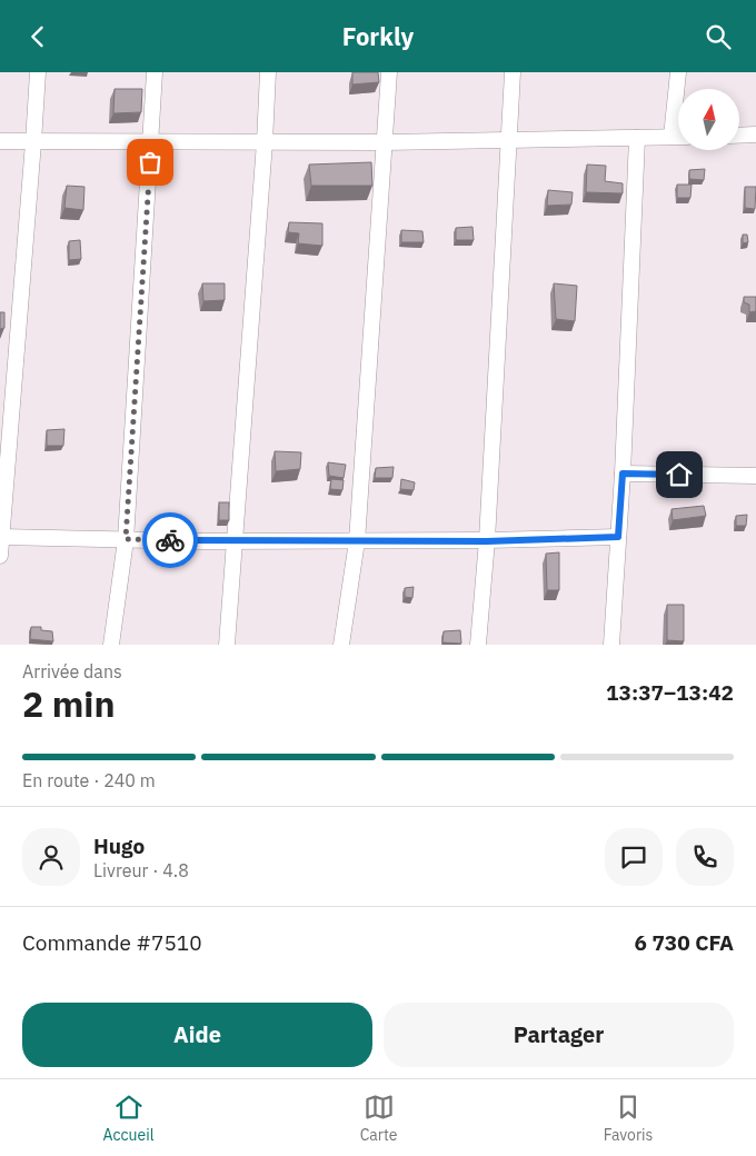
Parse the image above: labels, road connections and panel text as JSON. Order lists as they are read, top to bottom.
{
  "north": "top",
  "page": {
    "header": "Forkly",
    "heading": ["2 min", "Arrivée dans", "13:37–13:42"],
    "panel": [
      "Hugo",
      "Livreur · 4.8",
      "Commande #7510",
      "6 730 CFA"
    ],
    "bar": "En route · 240 m",
    "buttons": ["Aide", "Partager"],
    "tabs": ["Accueil", "Carte", "Favoris"]
  }
}
